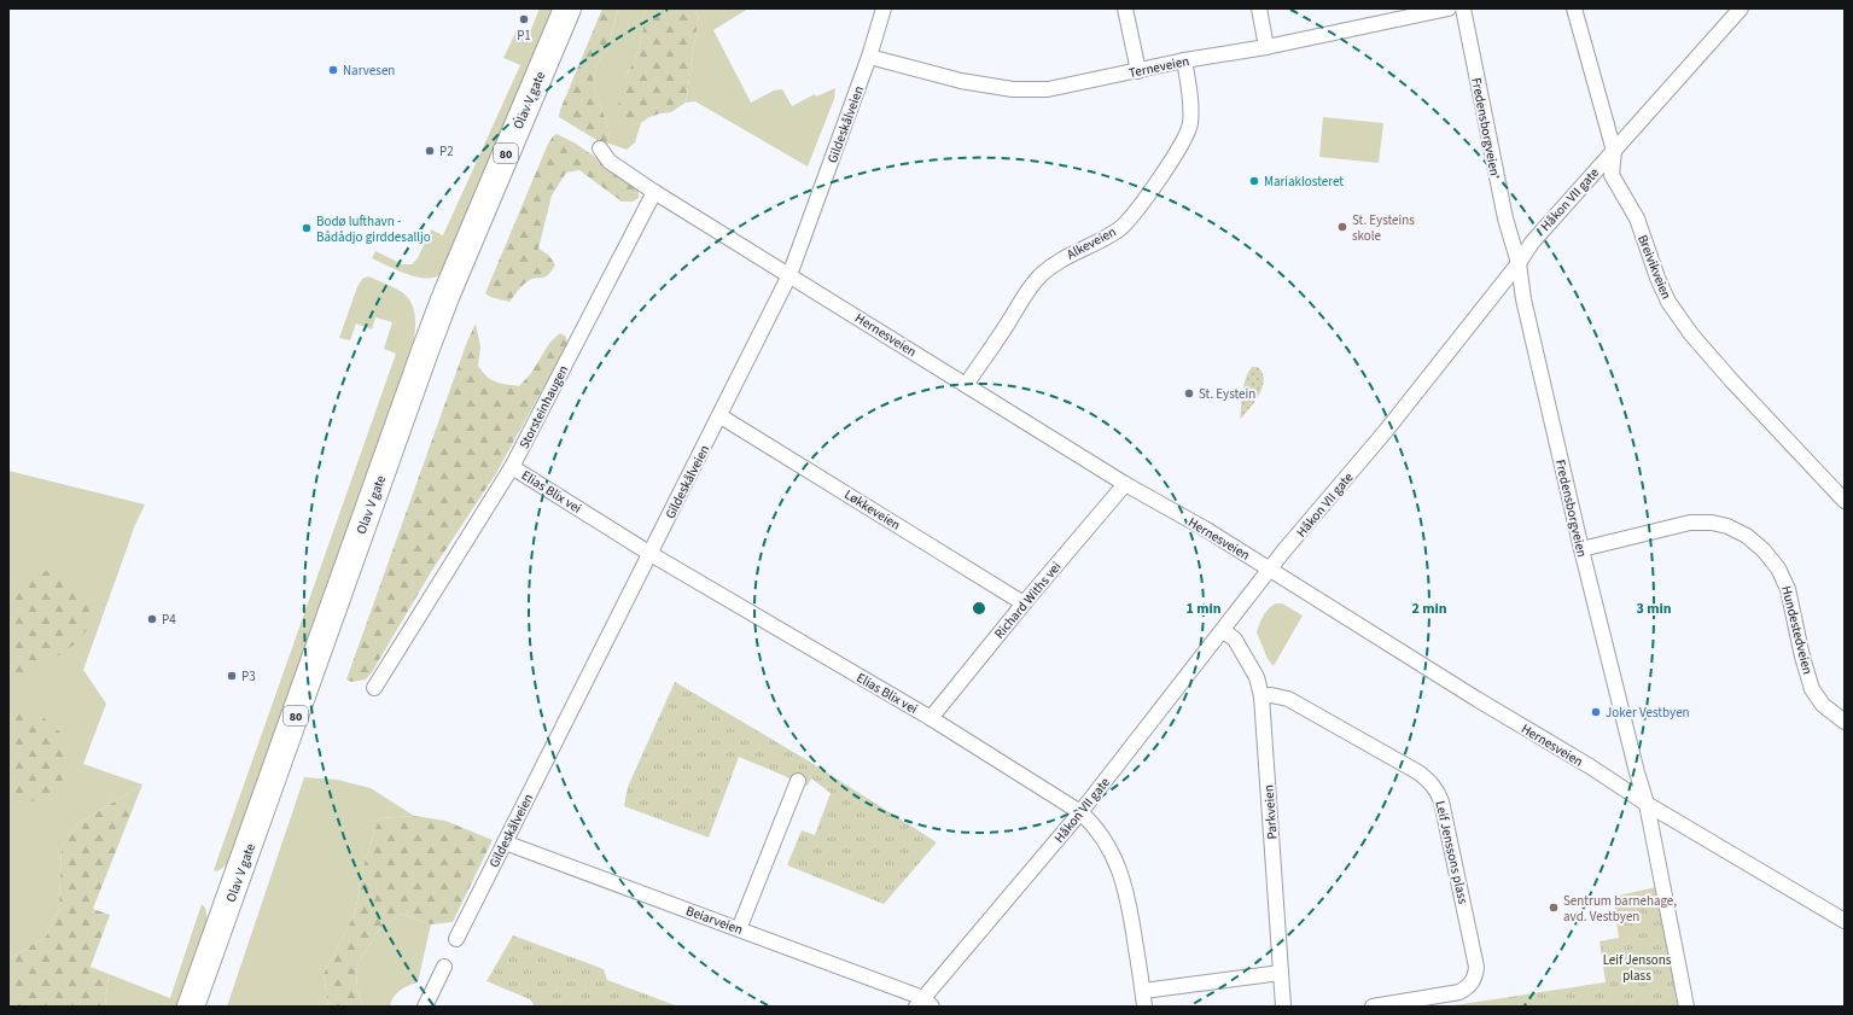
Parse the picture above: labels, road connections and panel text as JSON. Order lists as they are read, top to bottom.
{
  "streets": {
    "highway": ["Olav V gate", "80"],
    "street": [
      "Terneveien",
      "Gildeskålveien",
      "Fredensborgveien",
      "Håkon VII gate",
      "Alkeveien",
      "Breivikveien",
      "Hernesveien",
      "Storsteinhaugen",
      "Elias Blix vei",
      "Løkkeveien",
      "Richard Withs vei",
      "Hundestedveien",
      "Parkveien",
      "Leif Jenssons plass",
      "Beiarveien"
    ]
  },
  "crossings": [
    ["Terneveien", "Gildeskålveien"],
    ["Terneveien", "Alkeveien"],
    ["Gildeskålveien", "Hernesveien"],
    ["Gildeskålveien", "Elias Blix vei"],
    ["Gildeskålveien", "Løkkeveien"],
    ["Gildeskålveien", "Beiarveien"],
    ["Fredensborgveien", "Håkon VII gate"],
    ["Fredensborgveien", "Hernesveien"],
    ["Fredensborgveien", "Hundestedveien"],
    ["Håkon VII gate", "Breivikveien"],
    ["Håkon VII gate", "Hernesveien"],
    ["Håkon VII gate", "Elias Blix vei"],
    ["Håkon VII gate", "Parkveien"],
    ["Håkon VII gate", "Beiarveien"],
    ["Alkeveien", "Hernesveien"],
    ["Hernesveien", "Storsteinhaugen"],
    ["Hernesveien", "Richard Withs vei"],
    ["Storsteinhaugen", "Elias Blix vei"],
    ["Elias Blix vei", "Richard Withs vei"],
    ["Løkkeveien", "Richard Withs vei"],
    ["Parkveien", "Leif Jenssons plass"]
  ],
  "parks": ["Leif Jensons plass"],
  "places": [
    "P1",
    "Narvesen",
    "P2",
    "Mariaklosteret",
    "St. Eysteins skole",
    "Bodø lufthavn - Bådådjo girddesalljo",
    "St. Eystein",
    "P4",
    "P3",
    "Joker Vestbyen",
    "Sentrum barnehage, avd. Vestbyen"
  ],
  "rings": ["1 min", "2 min", "3 min"]
}
